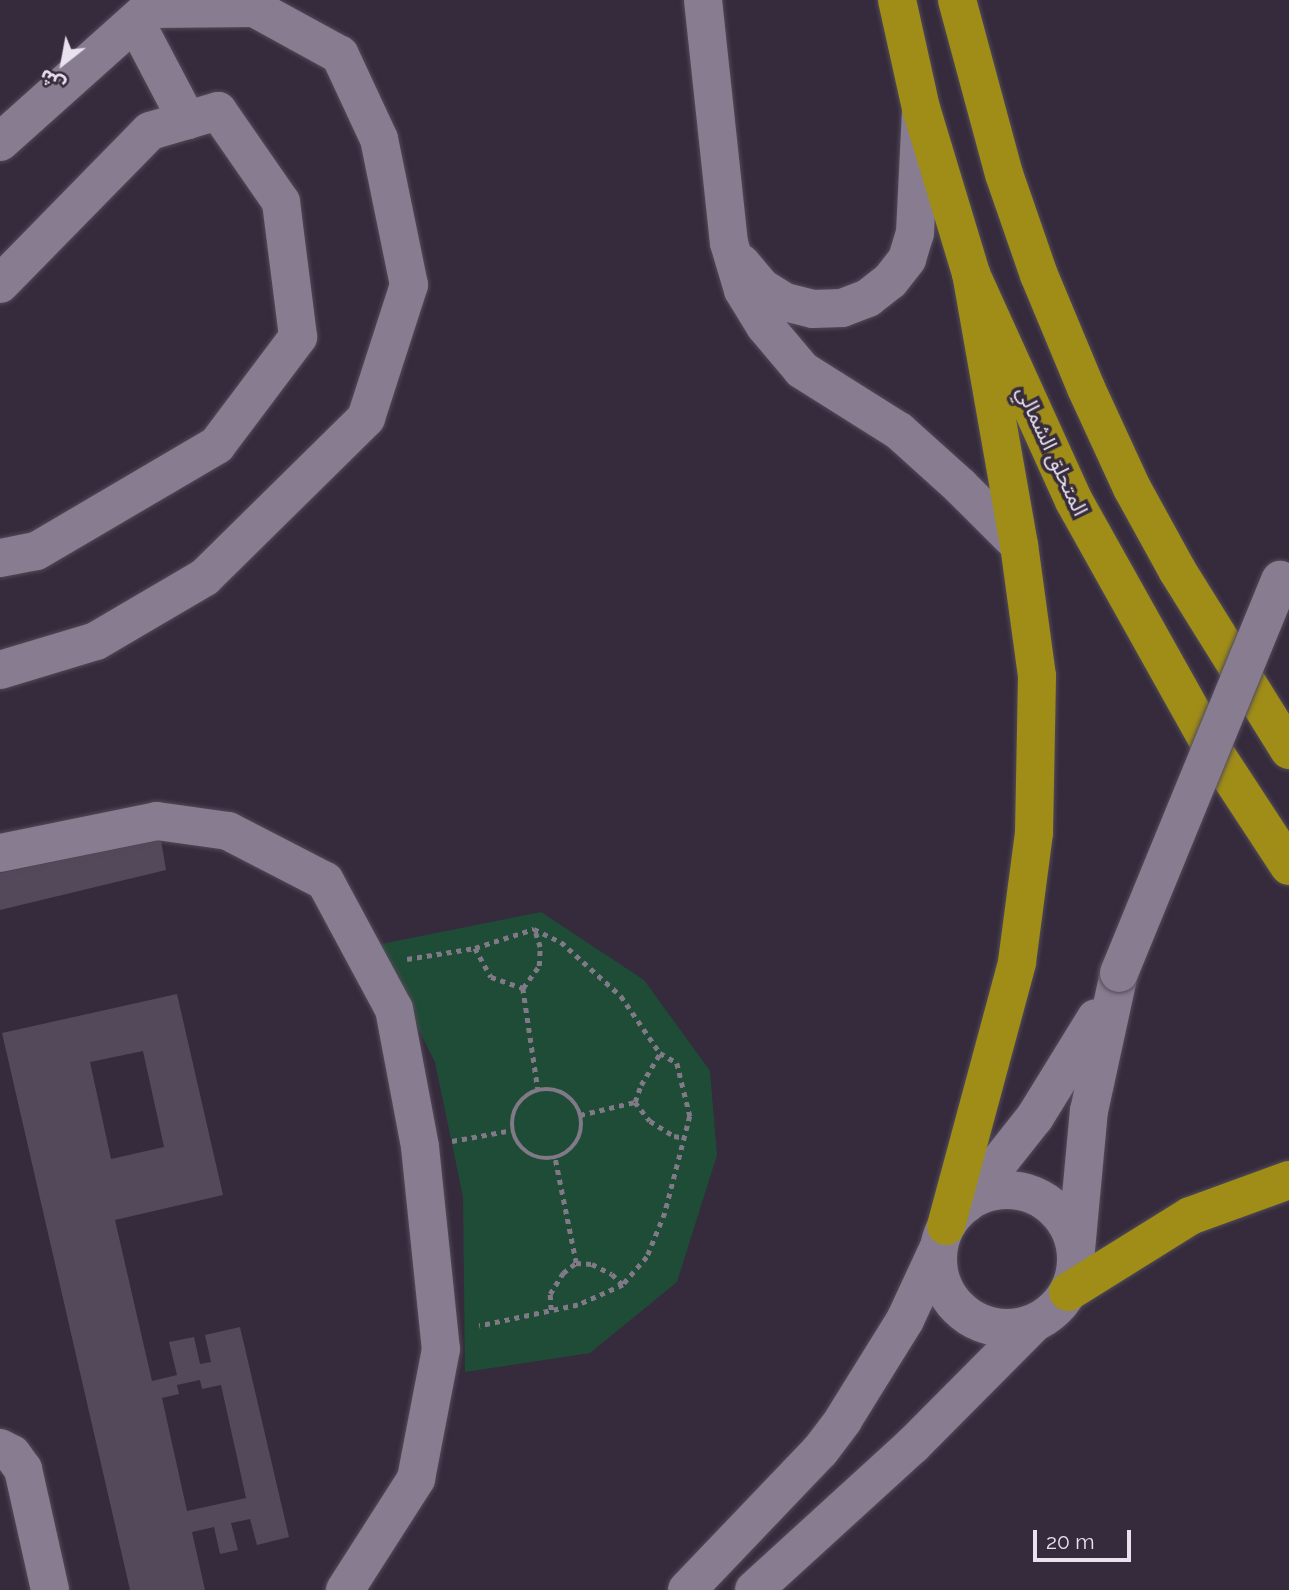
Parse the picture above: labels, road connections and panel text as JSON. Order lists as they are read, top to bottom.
{
  "streets": {
    "highway": ["المتحلق الشمالي"]
  },
  "scale_bar": "20 m",
  "north": "bottom left"
}
